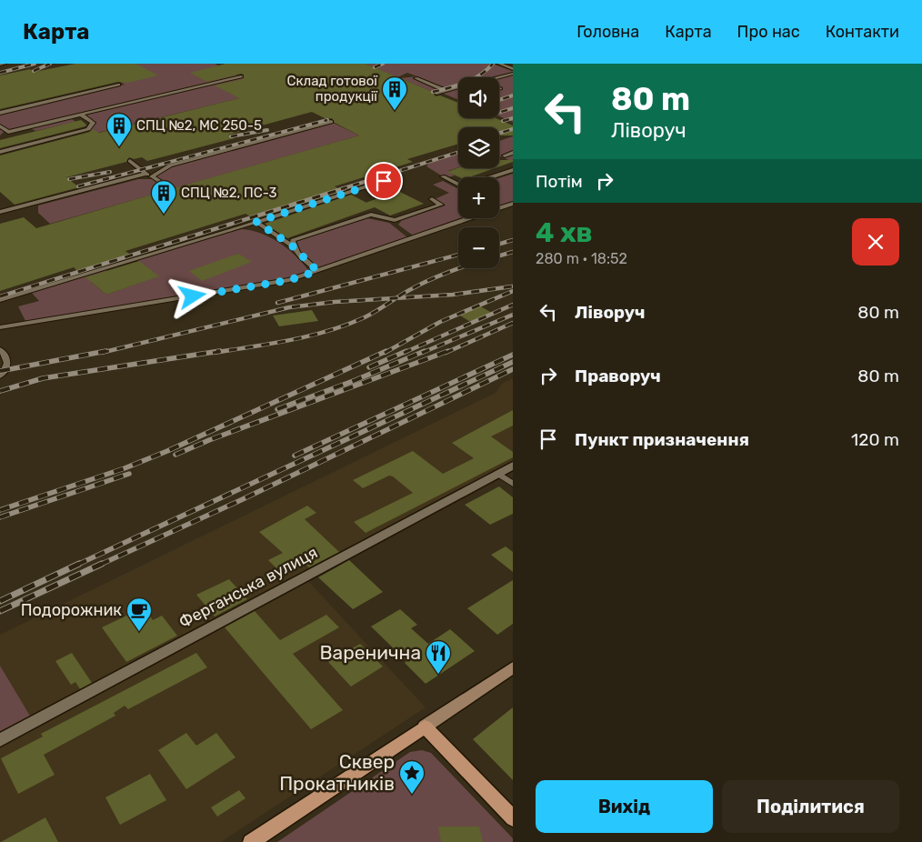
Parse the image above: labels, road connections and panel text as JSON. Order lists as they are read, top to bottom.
{
  "streets": {
    "street": ["Ферганська вулиця"]
  },
  "places": {
    "building": ["Склад готової продукції", "СПЦ №2, МС 250-5", "СПЦ №2, ПС-3"],
    "cafe": ["Подорожник"],
    "restaurant": ["Варенична"],
    "place": ["Сквер Прокатників"]
  },
  "page": {
    "header": "Карта",
    "nav": [
      "Головна",
      "Карта",
      "Про нас",
      "Контакти"
    ],
    "turn": ["80 m", "Ліворуч"],
    "map_buttons": ["+", "−"],
    "then": "Потім",
    "heading": ["4 хв", "280 m · 18:52"],
    "list": [
      {
        "name": "Ліворуч",
        "value": "80 m"
      },
      {
        "name": "Праворуч",
        "value": "80 m"
      },
      {
        "name": "Пункт призначення",
        "value": "120 m"
      }
    ],
    "buttons": ["Вихід", "Поділитися"]
  }
}
